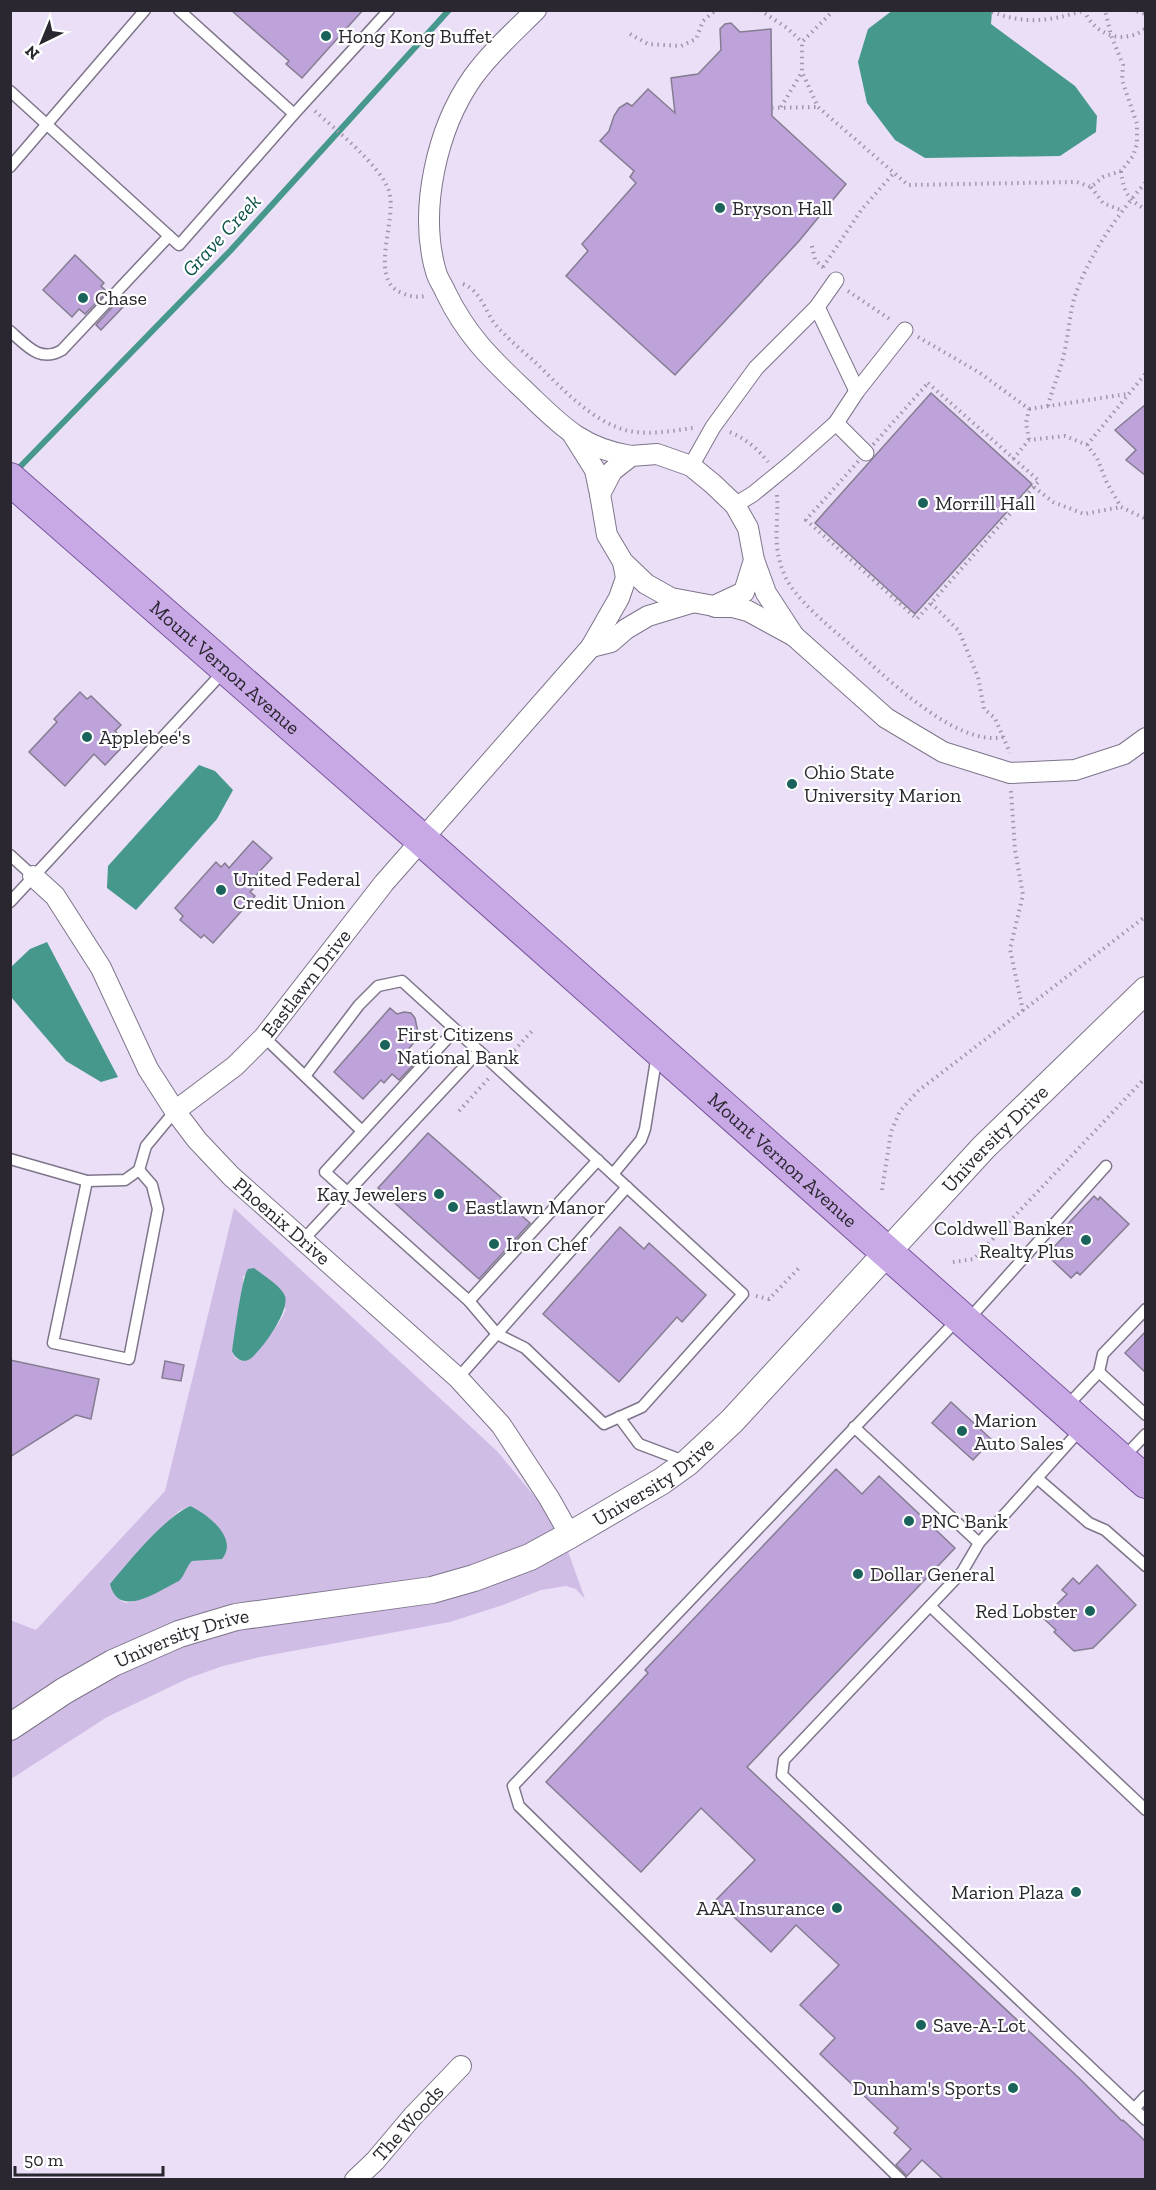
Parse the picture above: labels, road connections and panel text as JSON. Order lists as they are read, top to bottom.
{
  "streets": {
    "main road": ["Mount Vernon Avenue"],
    "street": [
      "Eastlawn Drive",
      "University Drive",
      "Phoenix Drive",
      "The Woods"
    ]
  },
  "crossings": [
    ["Mount Vernon Avenue", "Eastlawn Drive"],
    ["Mount Vernon Avenue", "University Drive"],
    ["Eastlawn Drive", "Phoenix Drive"],
    ["University Drive", "Phoenix Drive"]
  ],
  "water": ["Grave Creek"],
  "places": [
    "Hong Kong Buffet",
    "Bryson Hall",
    "Chase",
    "Morrill Hall",
    "Applebee's",
    "Ohio State University Marion",
    "United Federal Credit Union",
    "First Citizens National Bank",
    "Kay Jewelers",
    "Eastlawn Manor",
    "Coldwell Banker Realty Plus",
    "Iron Chef",
    "Marion Auto Sales",
    "PNC Bank",
    "Dollar General",
    "Red Lobster",
    "Marion Plaza",
    "AAA Insurance",
    "Save-A-Lot",
    "Dunham's Sports"
  ],
  "scale_bar": "50 m",
  "north": "bottom left"
}
